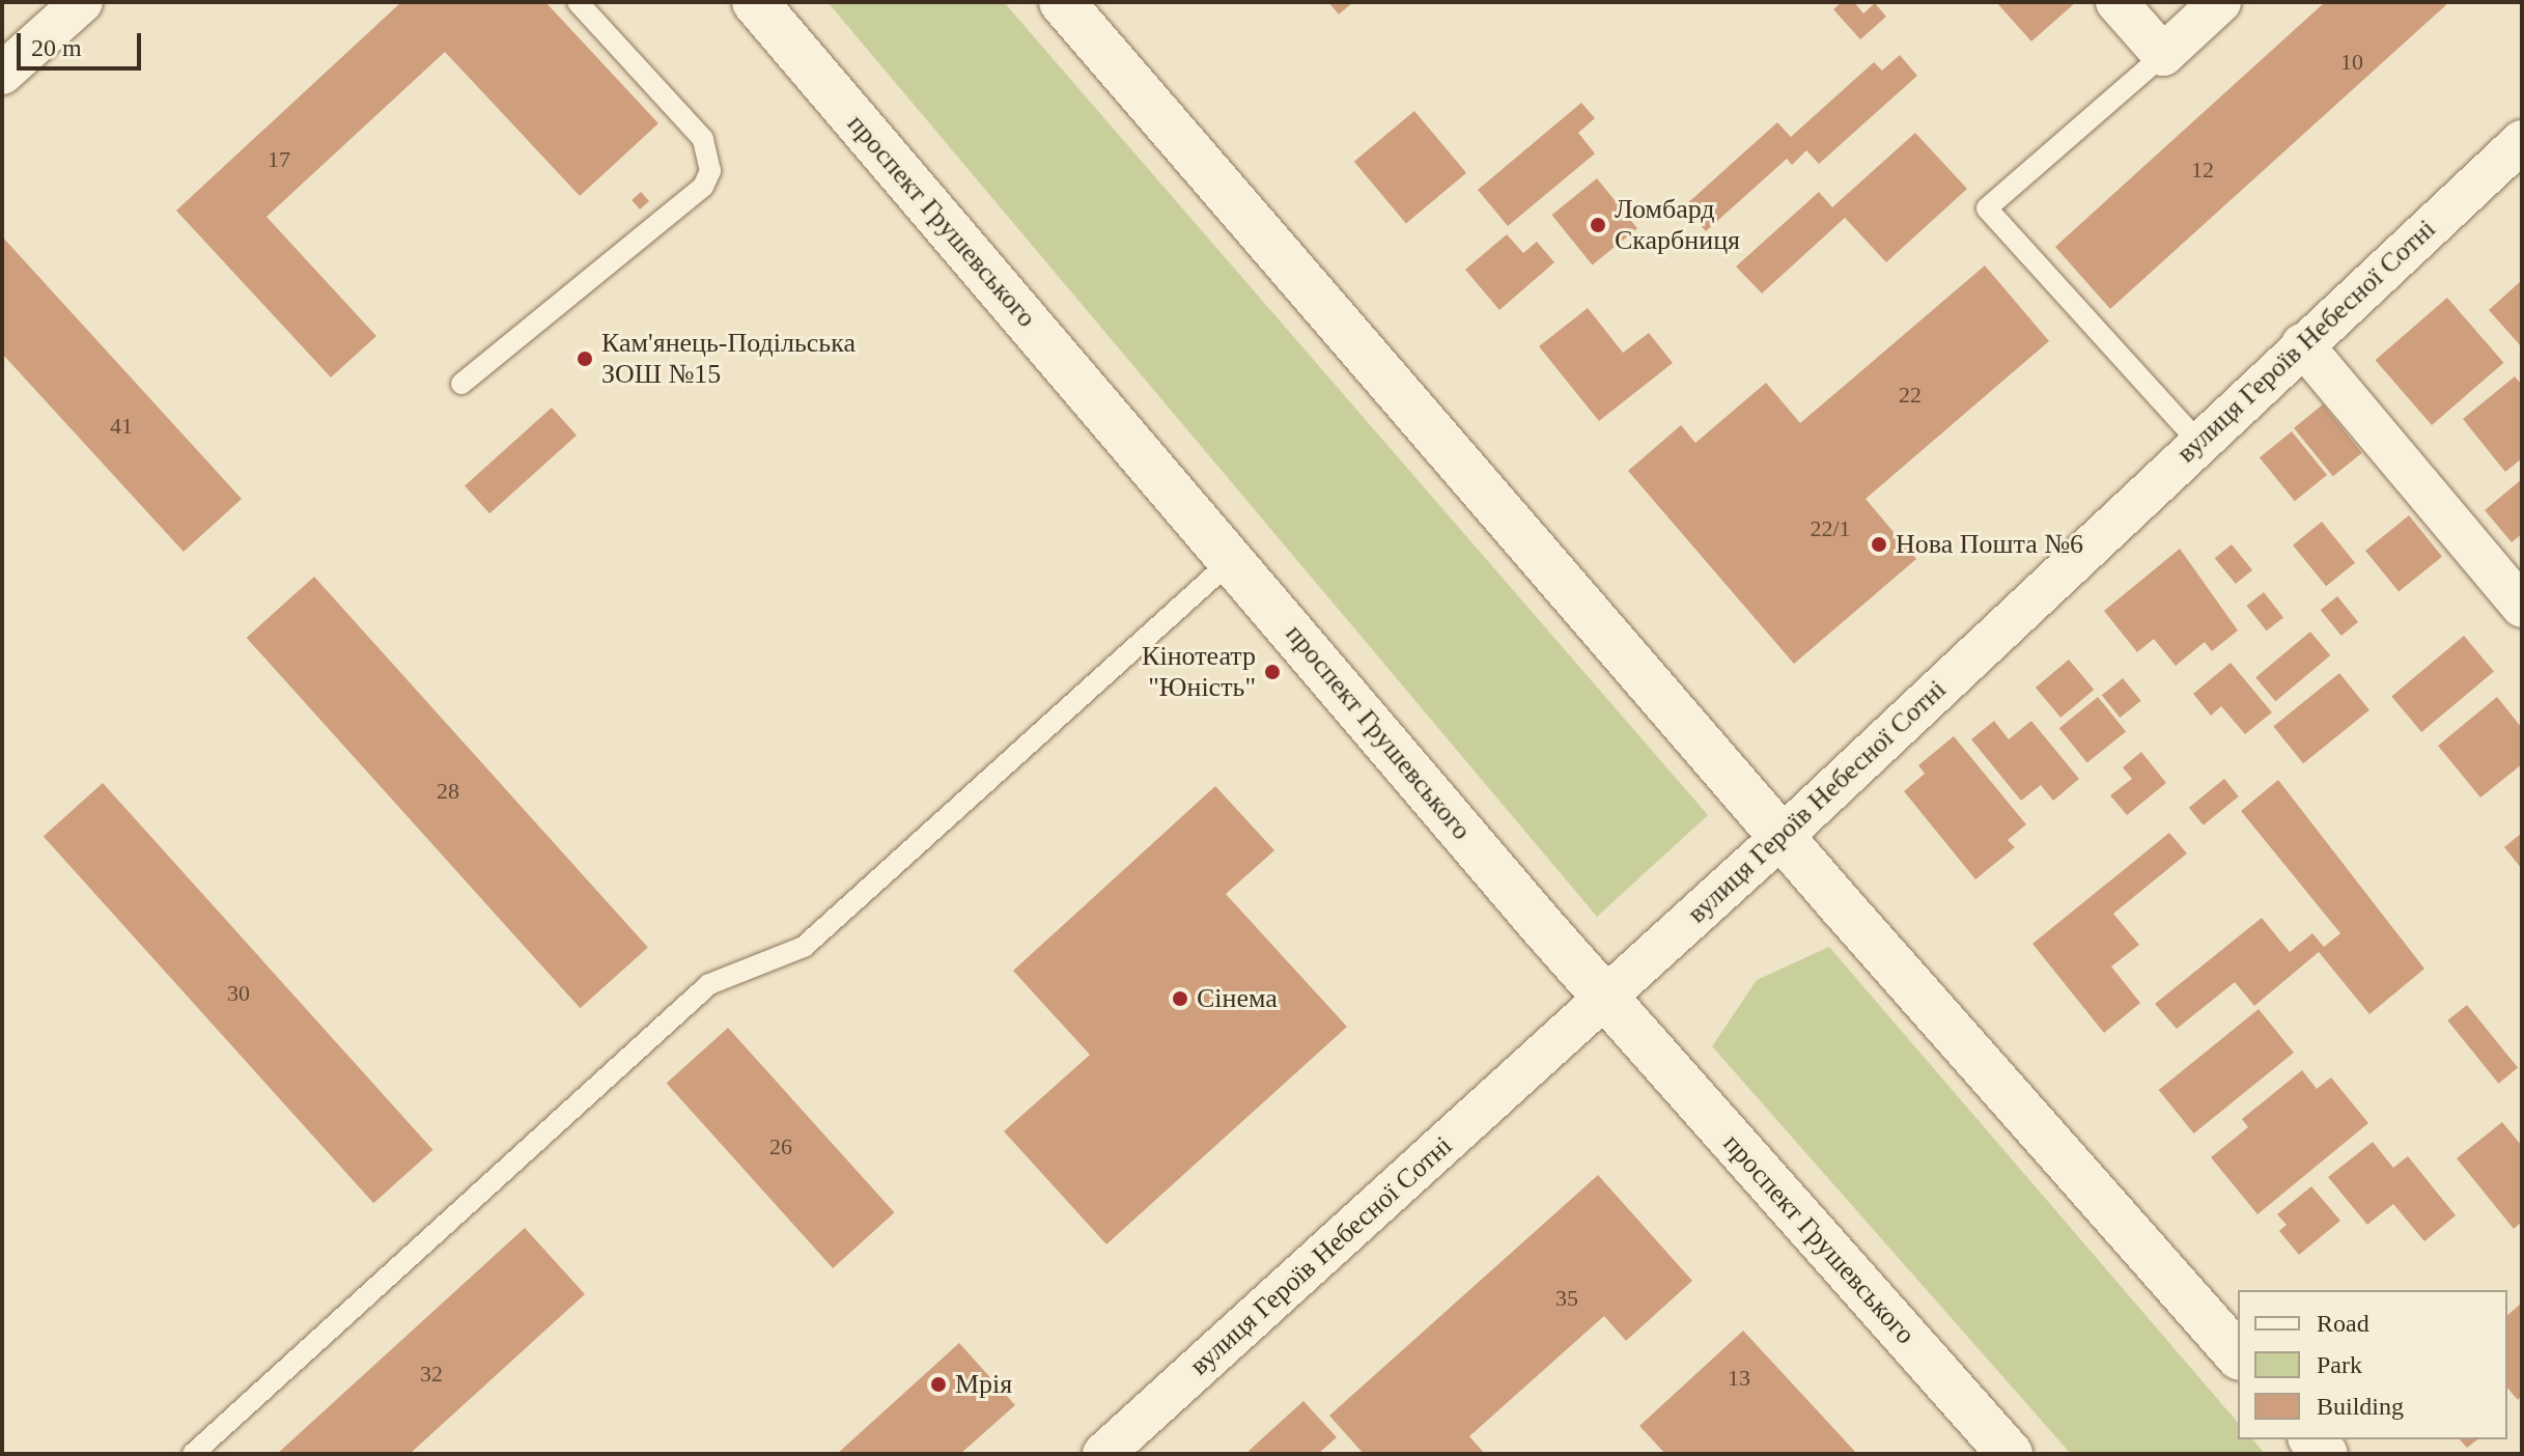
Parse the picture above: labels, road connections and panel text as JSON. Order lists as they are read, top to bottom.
{
  "streets": {
    "main road": ["проспект Грушевського"],
    "street": ["вулиця Героїв Небесної Сотні"]
  },
  "crossings": [
    ["проспект Грушевського", "вулиця Героїв Небесної Сотні"]
  ],
  "places": [
    "Ломбард Скарбниця",
    "Кам'янець-Подільська ЗОШ №15",
    "Нова Пошта №6",
    "Кінотеатр \"Юність\"",
    "Сінема",
    "Мрія"
  ],
  "house_numbers": [
    "10",
    "17",
    "12",
    "22",
    "41",
    "22/1",
    "28",
    "30",
    "26",
    "35",
    "32",
    "13"
  ],
  "legend": ["Road", "Park", "Building"],
  "scale_bar": "20 m"
}
